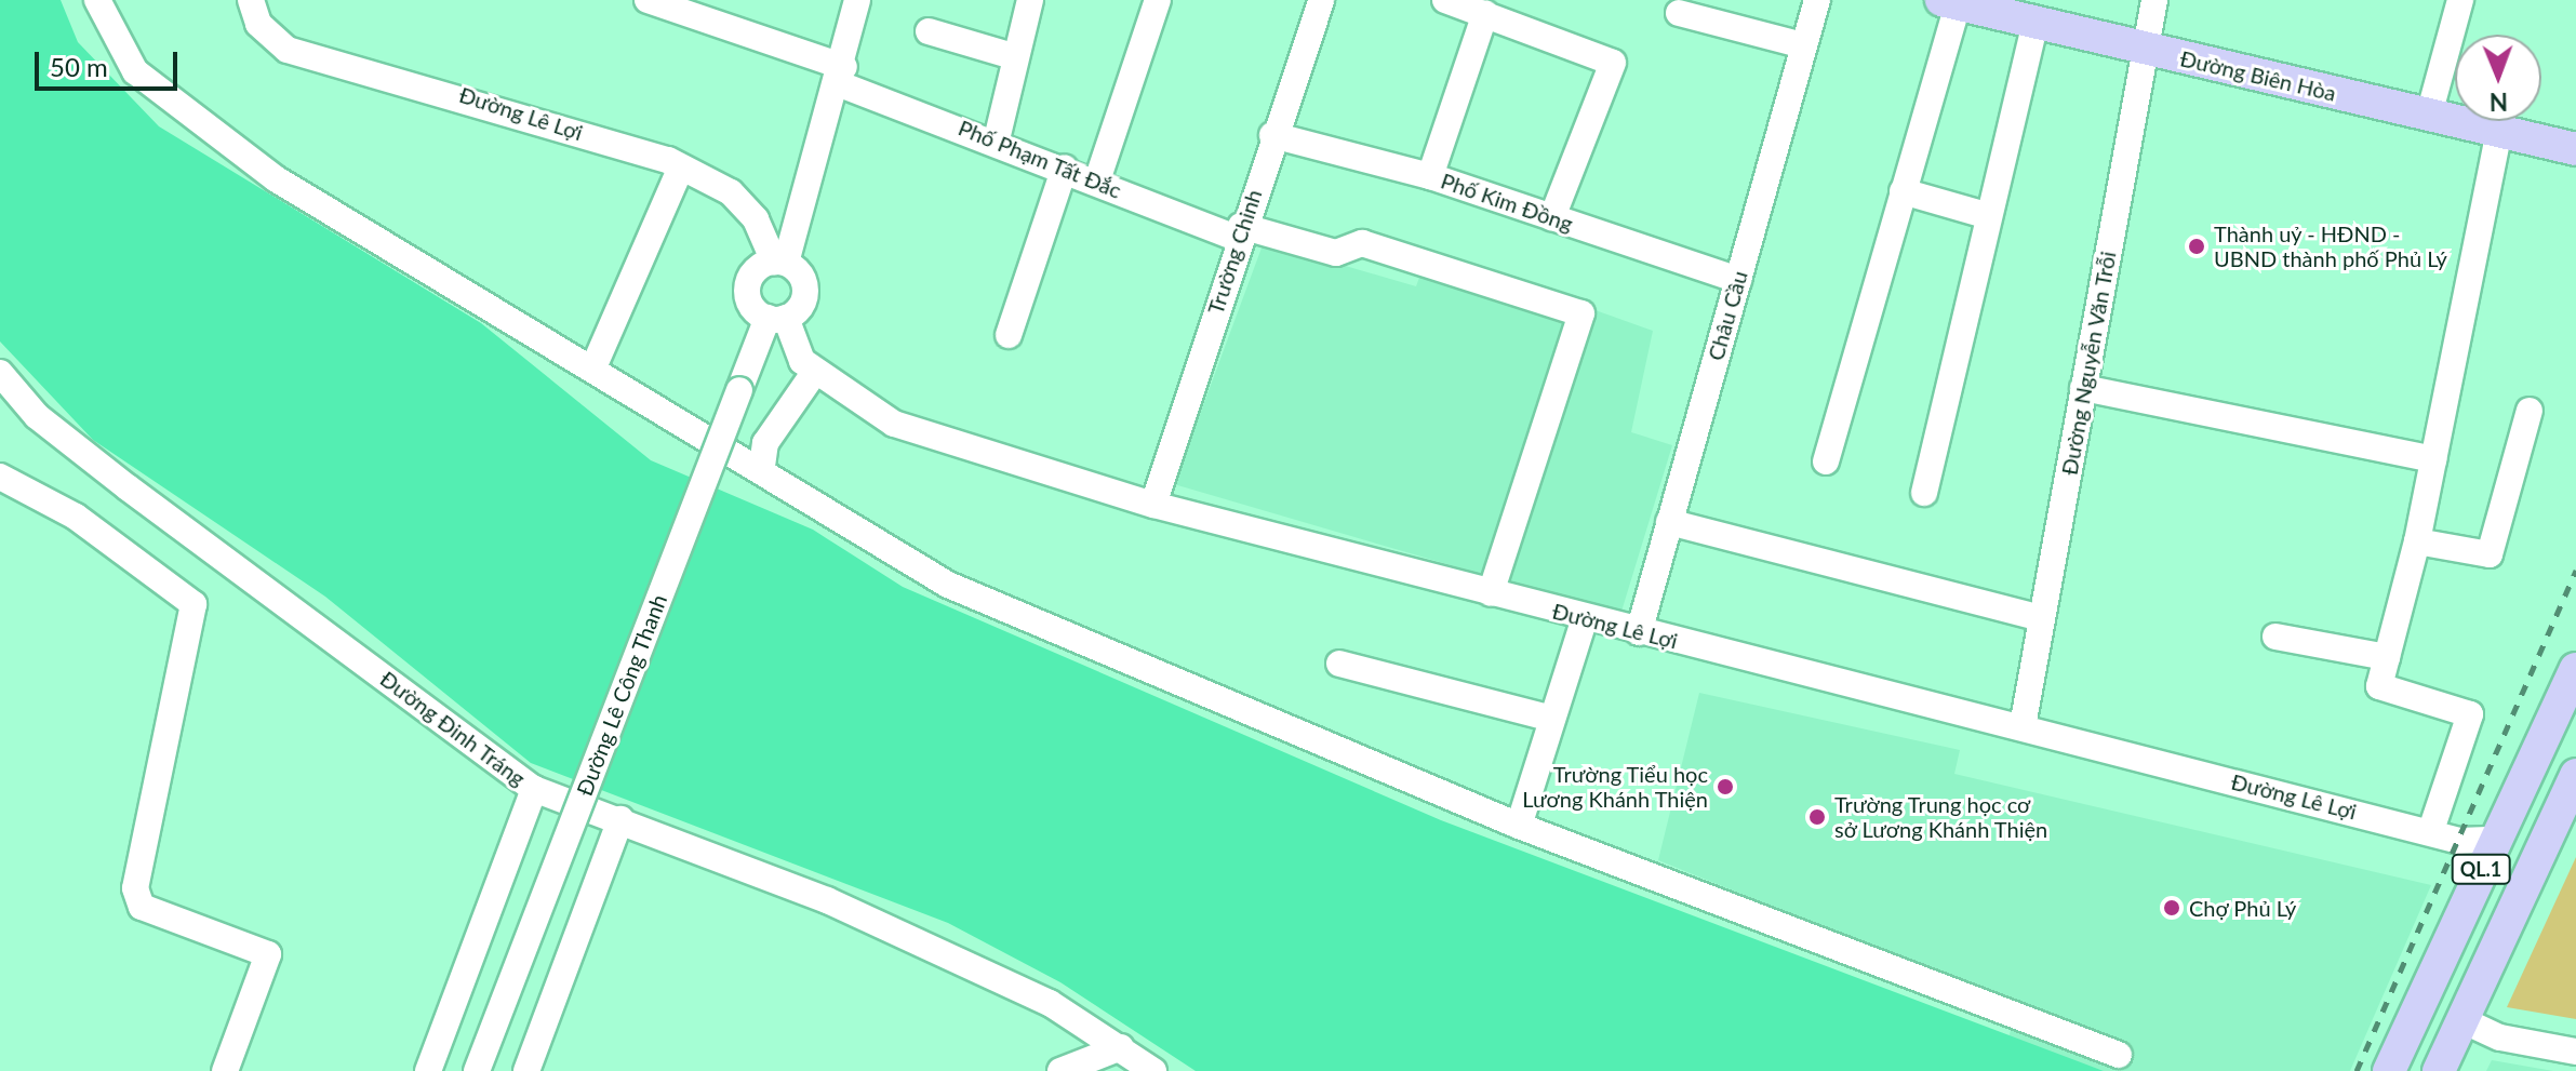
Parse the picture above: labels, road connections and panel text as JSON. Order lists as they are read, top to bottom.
{
  "streets": {
    "main road": ["Đường Biên Hòa", "QL.1"],
    "street": [
      "Đường Lê Lợi",
      "Phố Phạm Tất Đắc",
      "Phố Kim Đồng",
      "Trường Chinh",
      "Châu Cầu",
      "Đường Nguyễn Văn Trỗi",
      "Đường Lê Công Thanh",
      "Đường Đinh Tráng"
    ]
  },
  "crossings": [
    ["Đường Biên Hòa", "Đường Nguyễn Văn Trỗi"],
    ["Đường Lê Lợi", "Phố Phạm Tất Đắc"],
    ["Đường Lê Lợi", "Trường Chinh"],
    ["Đường Lê Lợi", "Châu Cầu"],
    ["Đường Lê Lợi", "Đường Nguyễn Văn Trỗi"],
    ["Đường Lê Lợi", "Đường Lê Công Thanh"],
    ["Đường Lê Lợi", "QL.1"],
    ["Phố Phạm Tất Đắc", "Trường Chinh"],
    ["Phố Kim Đồng", "Trường Chinh"],
    ["Phố Kim Đồng", "Châu Cầu"]
  ],
  "places": [
    "Thành uỷ - HĐND - UBND thành phố Phủ Lý",
    "Trường Tiểu học Lương Khánh Thiện",
    "Trường Trung học cơ sở Lương Khánh Thiện",
    "Chợ Phủ Lý"
  ],
  "scale_bar": "50 m",
  "north": "bottom"
}
